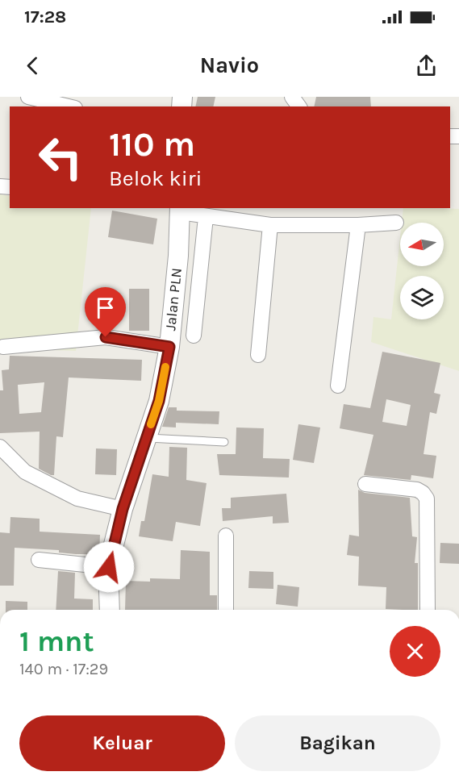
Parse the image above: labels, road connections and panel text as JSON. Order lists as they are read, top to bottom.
{
  "streets": {
    "street": ["Jalan PLN"]
  },
  "north": "left",
  "page": {
    "status": "17:28",
    "header": "Navio",
    "turn": ["110 m", "Belok kiri"],
    "heading": ["1 mnt", "140 m · 17:29"],
    "buttons": ["Keluar", "Bagikan"]
  }
}
